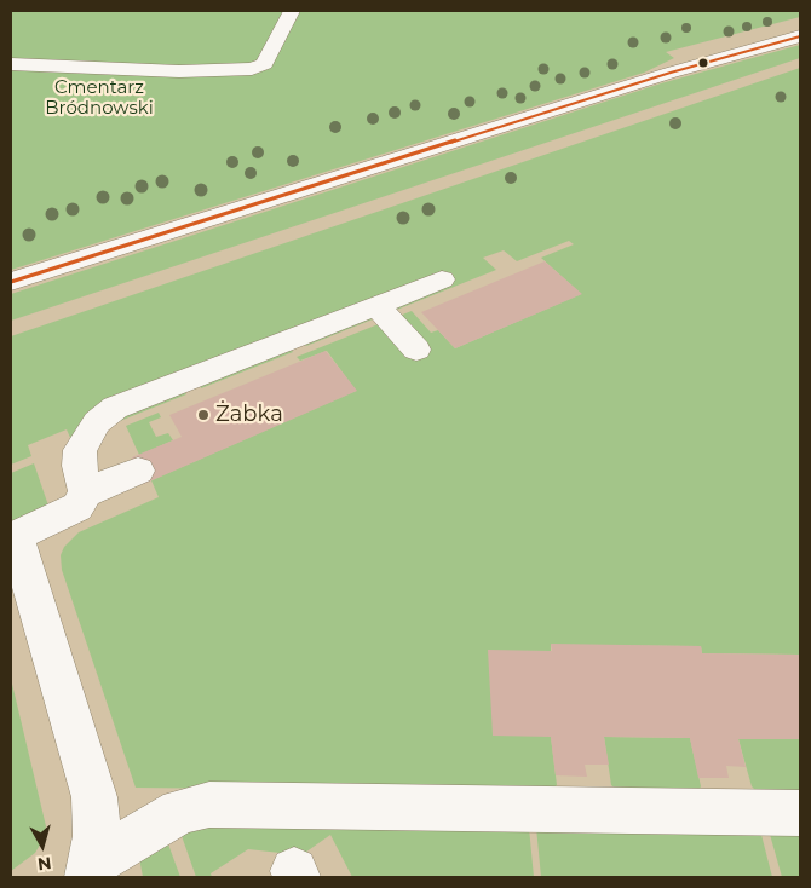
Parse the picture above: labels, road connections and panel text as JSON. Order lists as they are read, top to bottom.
{
  "parks": ["Cmentarz Bródnowski"],
  "places": ["Żabka"],
  "north": "bottom"
}
